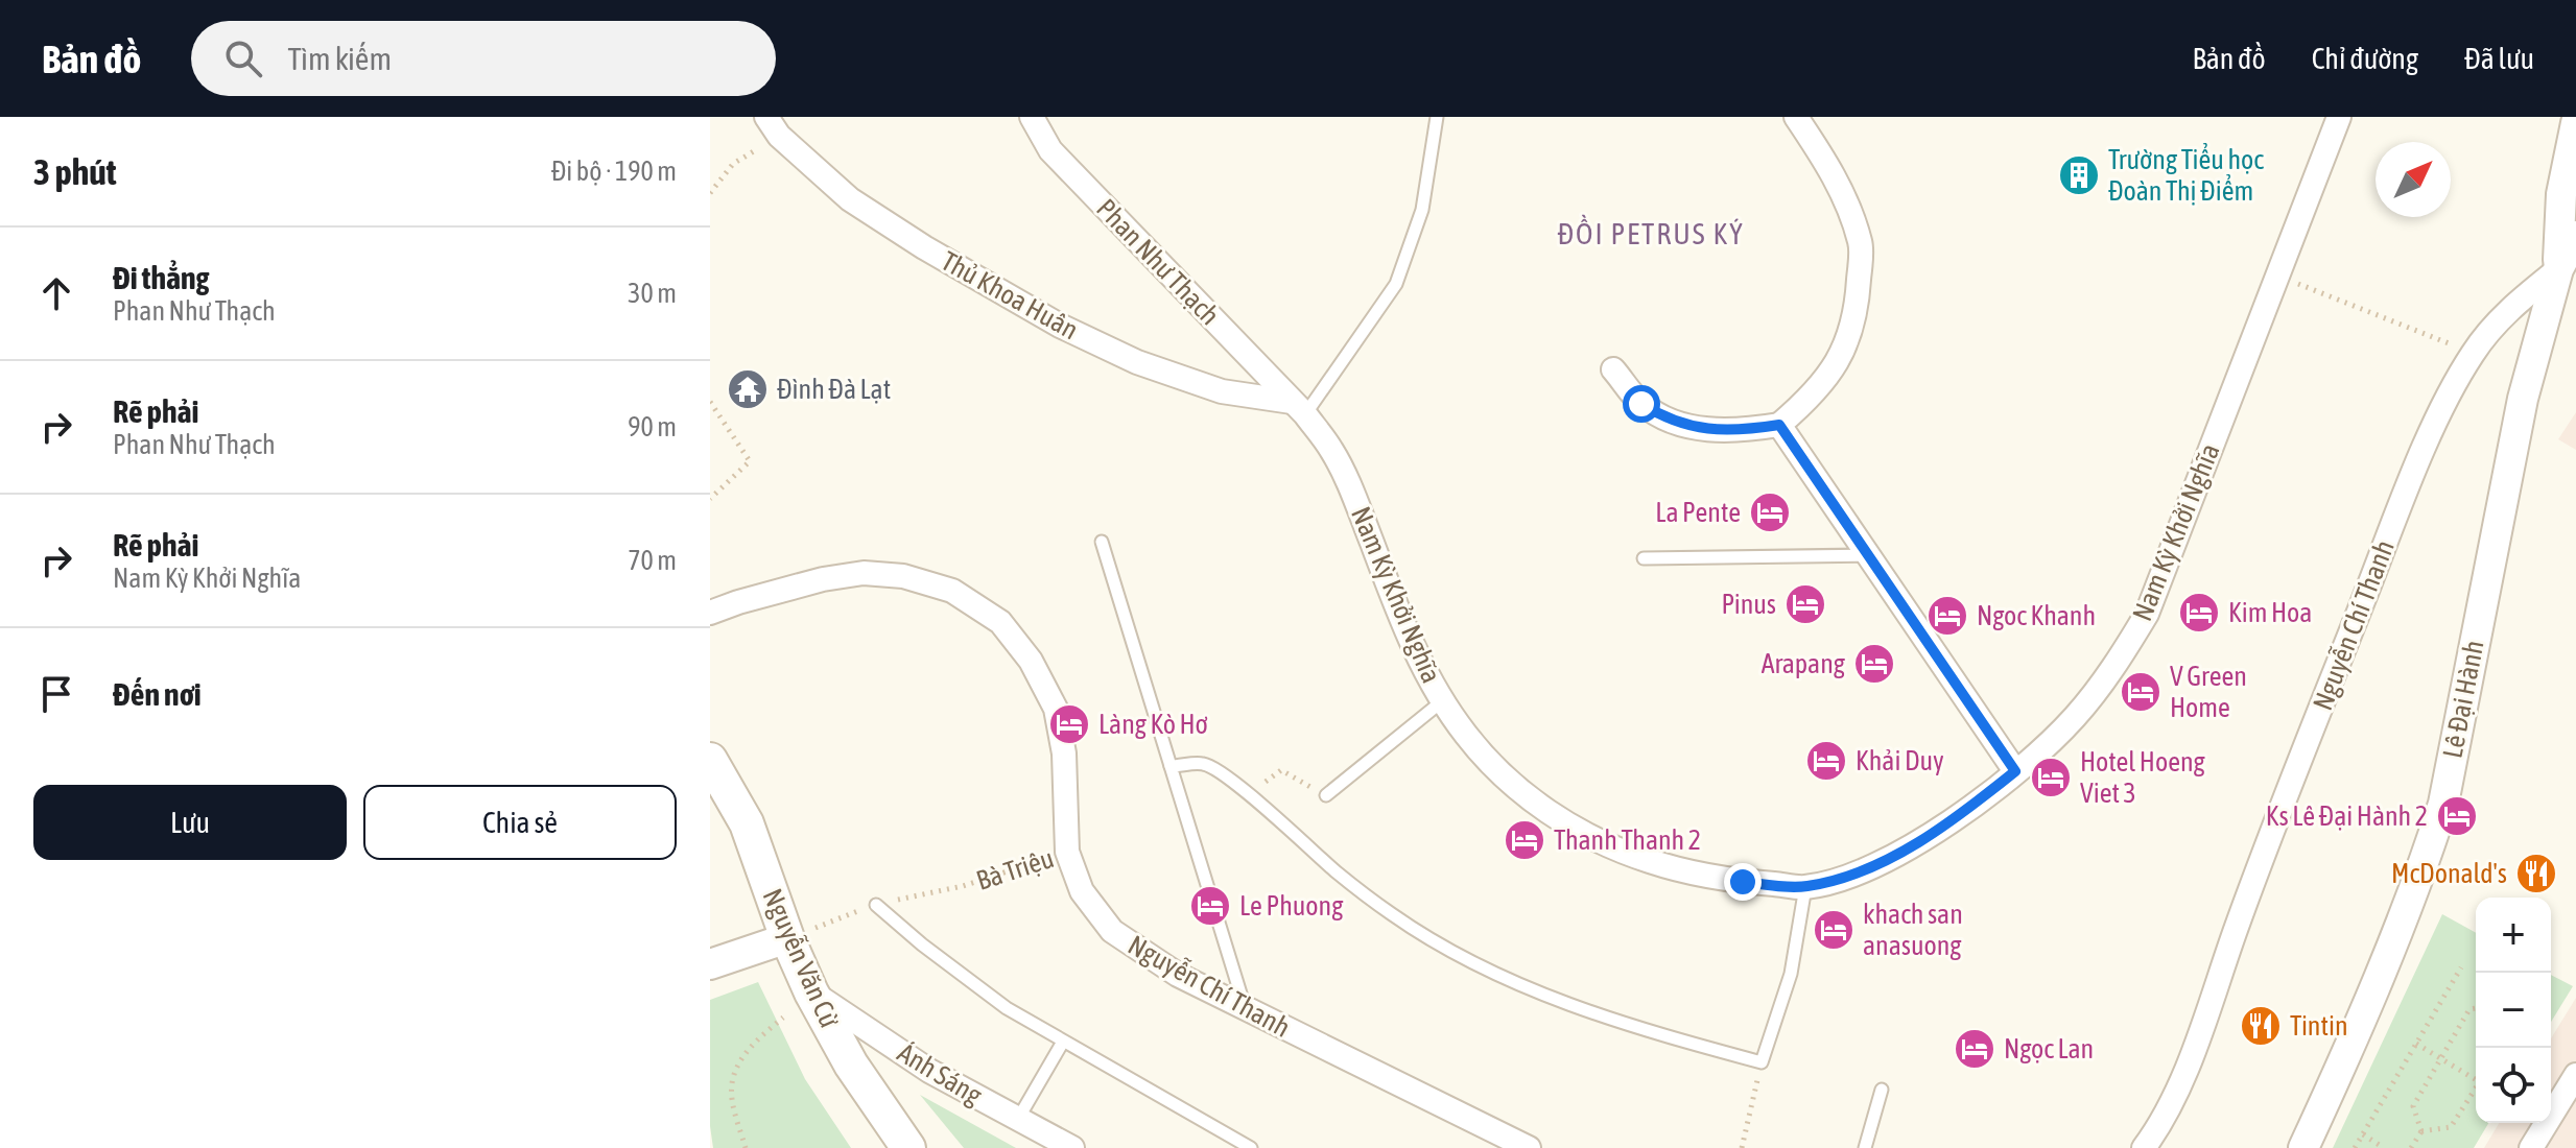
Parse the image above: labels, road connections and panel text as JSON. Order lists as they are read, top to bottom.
{
  "streets": {
    "main road": ["Nguyễn Văn Cừ"],
    "street": [
      "Phan Như Thạch",
      "Thủ Khoa Huân",
      "Nam Kỳ Khởi Nghĩa",
      "Nguyễn Chí Thanh",
      "Lê Đại Hành",
      "Ánh Sáng"
    ],
    "path": ["Bà Triệu"]
  },
  "crossings": [
    ["Phan Như Thạch", "Thủ Khoa Huân"],
    ["Phan Như Thạch", "Nam Kỳ Khởi Nghĩa"],
    ["Thủ Khoa Huân", "Nam Kỳ Khởi Nghĩa"],
    ["Nguyễn Chí Thanh", "Lê Đại Hành"],
    ["Nguyễn Chí Thanh", "Bà Triệu"],
    ["Nguyễn Văn Cừ", "Ánh Sáng"]
  ],
  "districts": ["ĐỒI PETRUS KÝ"],
  "places": {
    "building": ["Trường Tiểu học Đoàn Thị Điểm"],
    "temple": ["Đình Đà Lạt"],
    "hotel": [
      "La Pente",
      "Pinus",
      "Kim Hoa",
      "Ngoc Khanh",
      "Arapang",
      "V Green Home",
      "Làng Kò Hơ",
      "Khải Duy",
      "Hotel Hoeng Viet 3",
      "Ks Lê Đại Hành 2",
      "Thanh Thanh 2",
      "Le Phuong",
      "khach san anasuong",
      "Ngọc Lan"
    ],
    "restaurant": ["McDonald's", "Tintin"]
  },
  "north": "top right",
  "page": {
    "header": "Bản đồ",
    "search": "Tìm kiếm",
    "nav": ["Bản đồ", "Chỉ đường", "Đã lưu"],
    "heading": ["3 phút", "Đi bộ · 190 m"],
    "list": [
      ["Đi thẳng", "Phan Như Thạch", "30 m"],
      ["Rẽ phải", "Phan Như Thạch", "90 m"],
      ["Rẽ phải", "Nam Kỳ Khởi Nghĩa", "70 m"],
      "Đến nơi"
    ],
    "buttons": ["Lưu", "Chia sẻ"],
    "map_buttons": ["+", "−"]
  }
}
